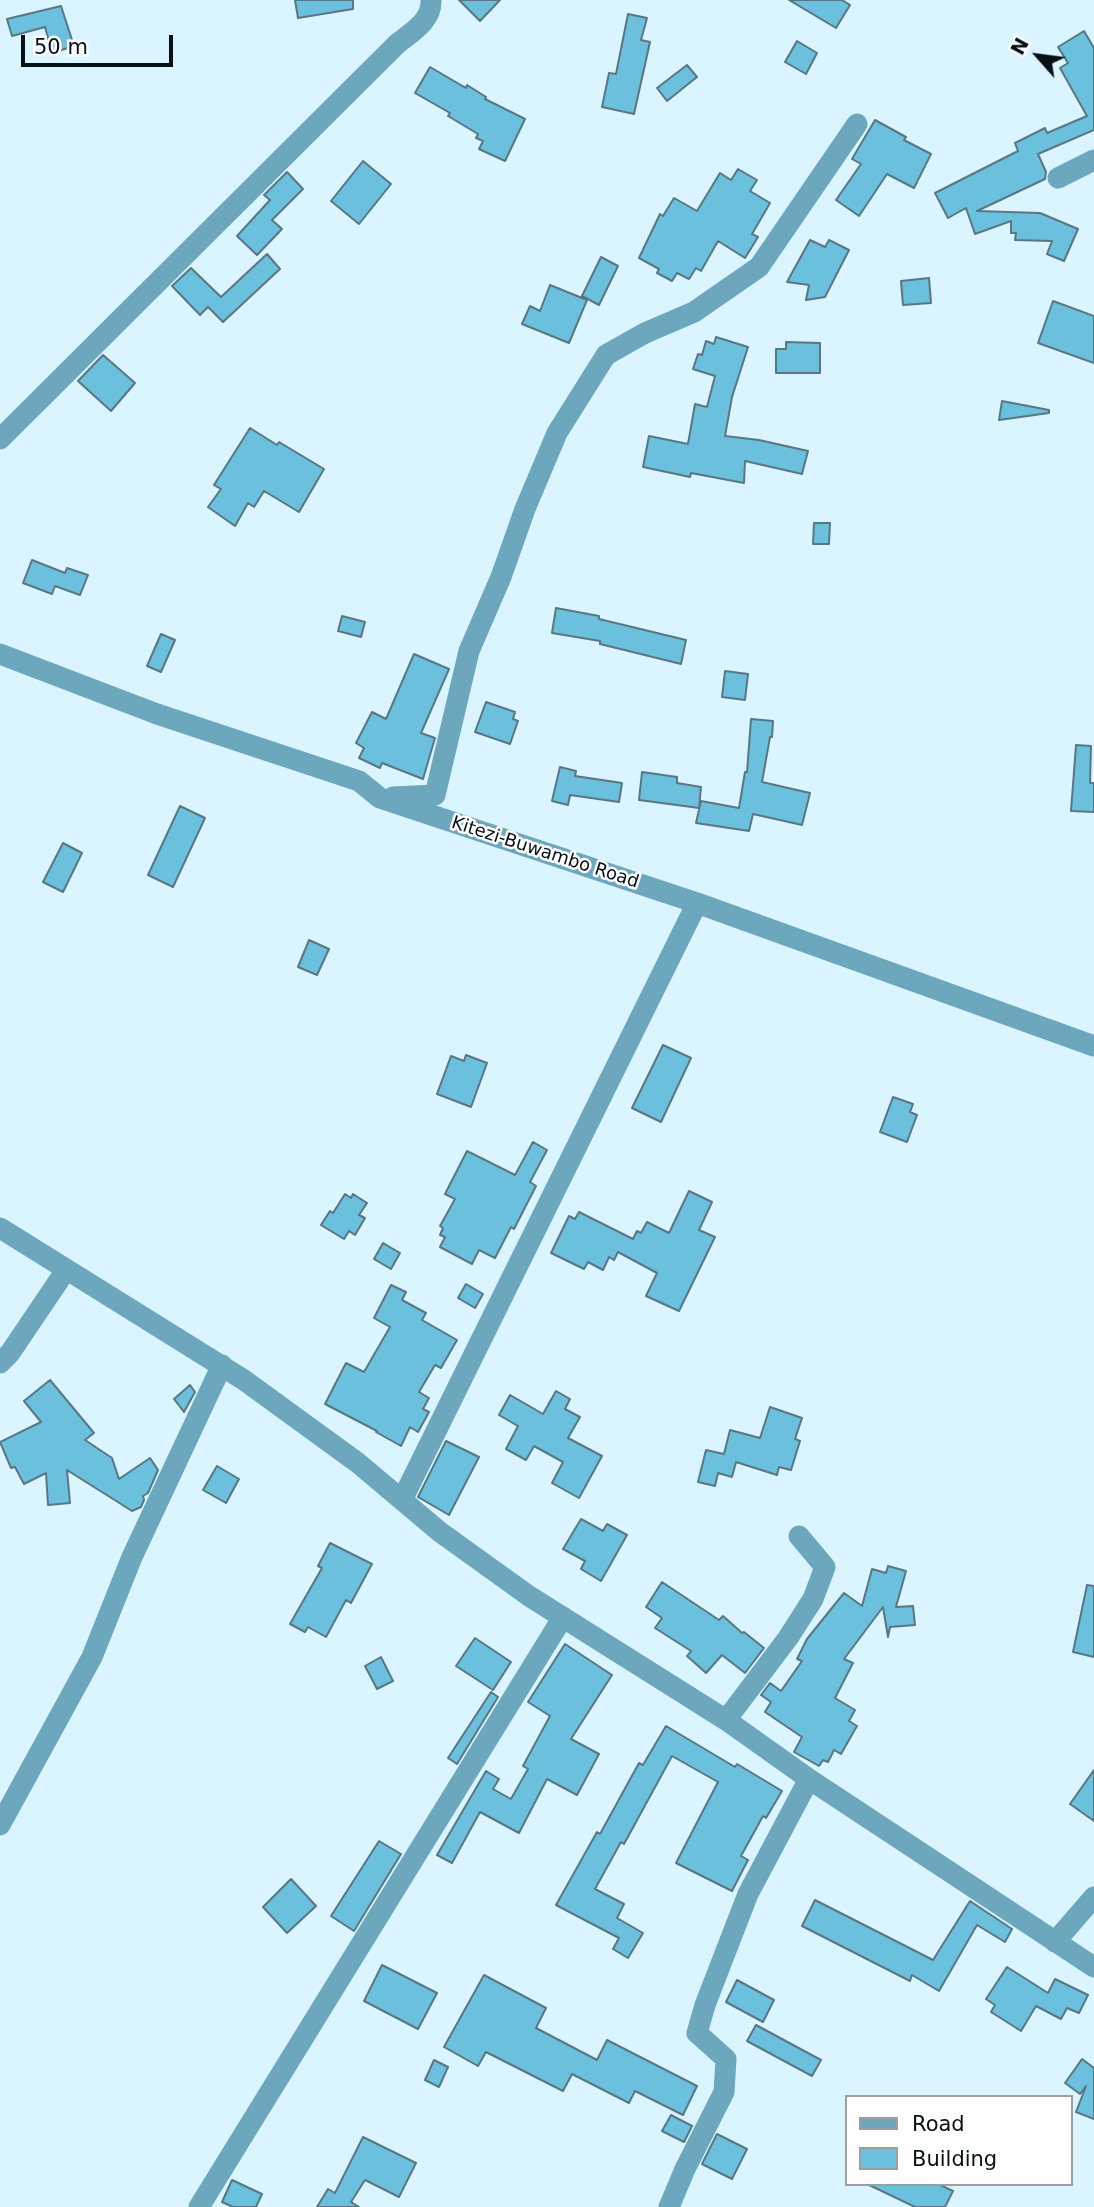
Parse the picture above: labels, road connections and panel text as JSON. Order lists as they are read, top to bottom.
{
  "streets": {
    "street": ["Kitezi-Buwambo Road"]
  },
  "legend": ["Road", "Building"],
  "scale_bar": "50 m",
  "north": "top left"
}
